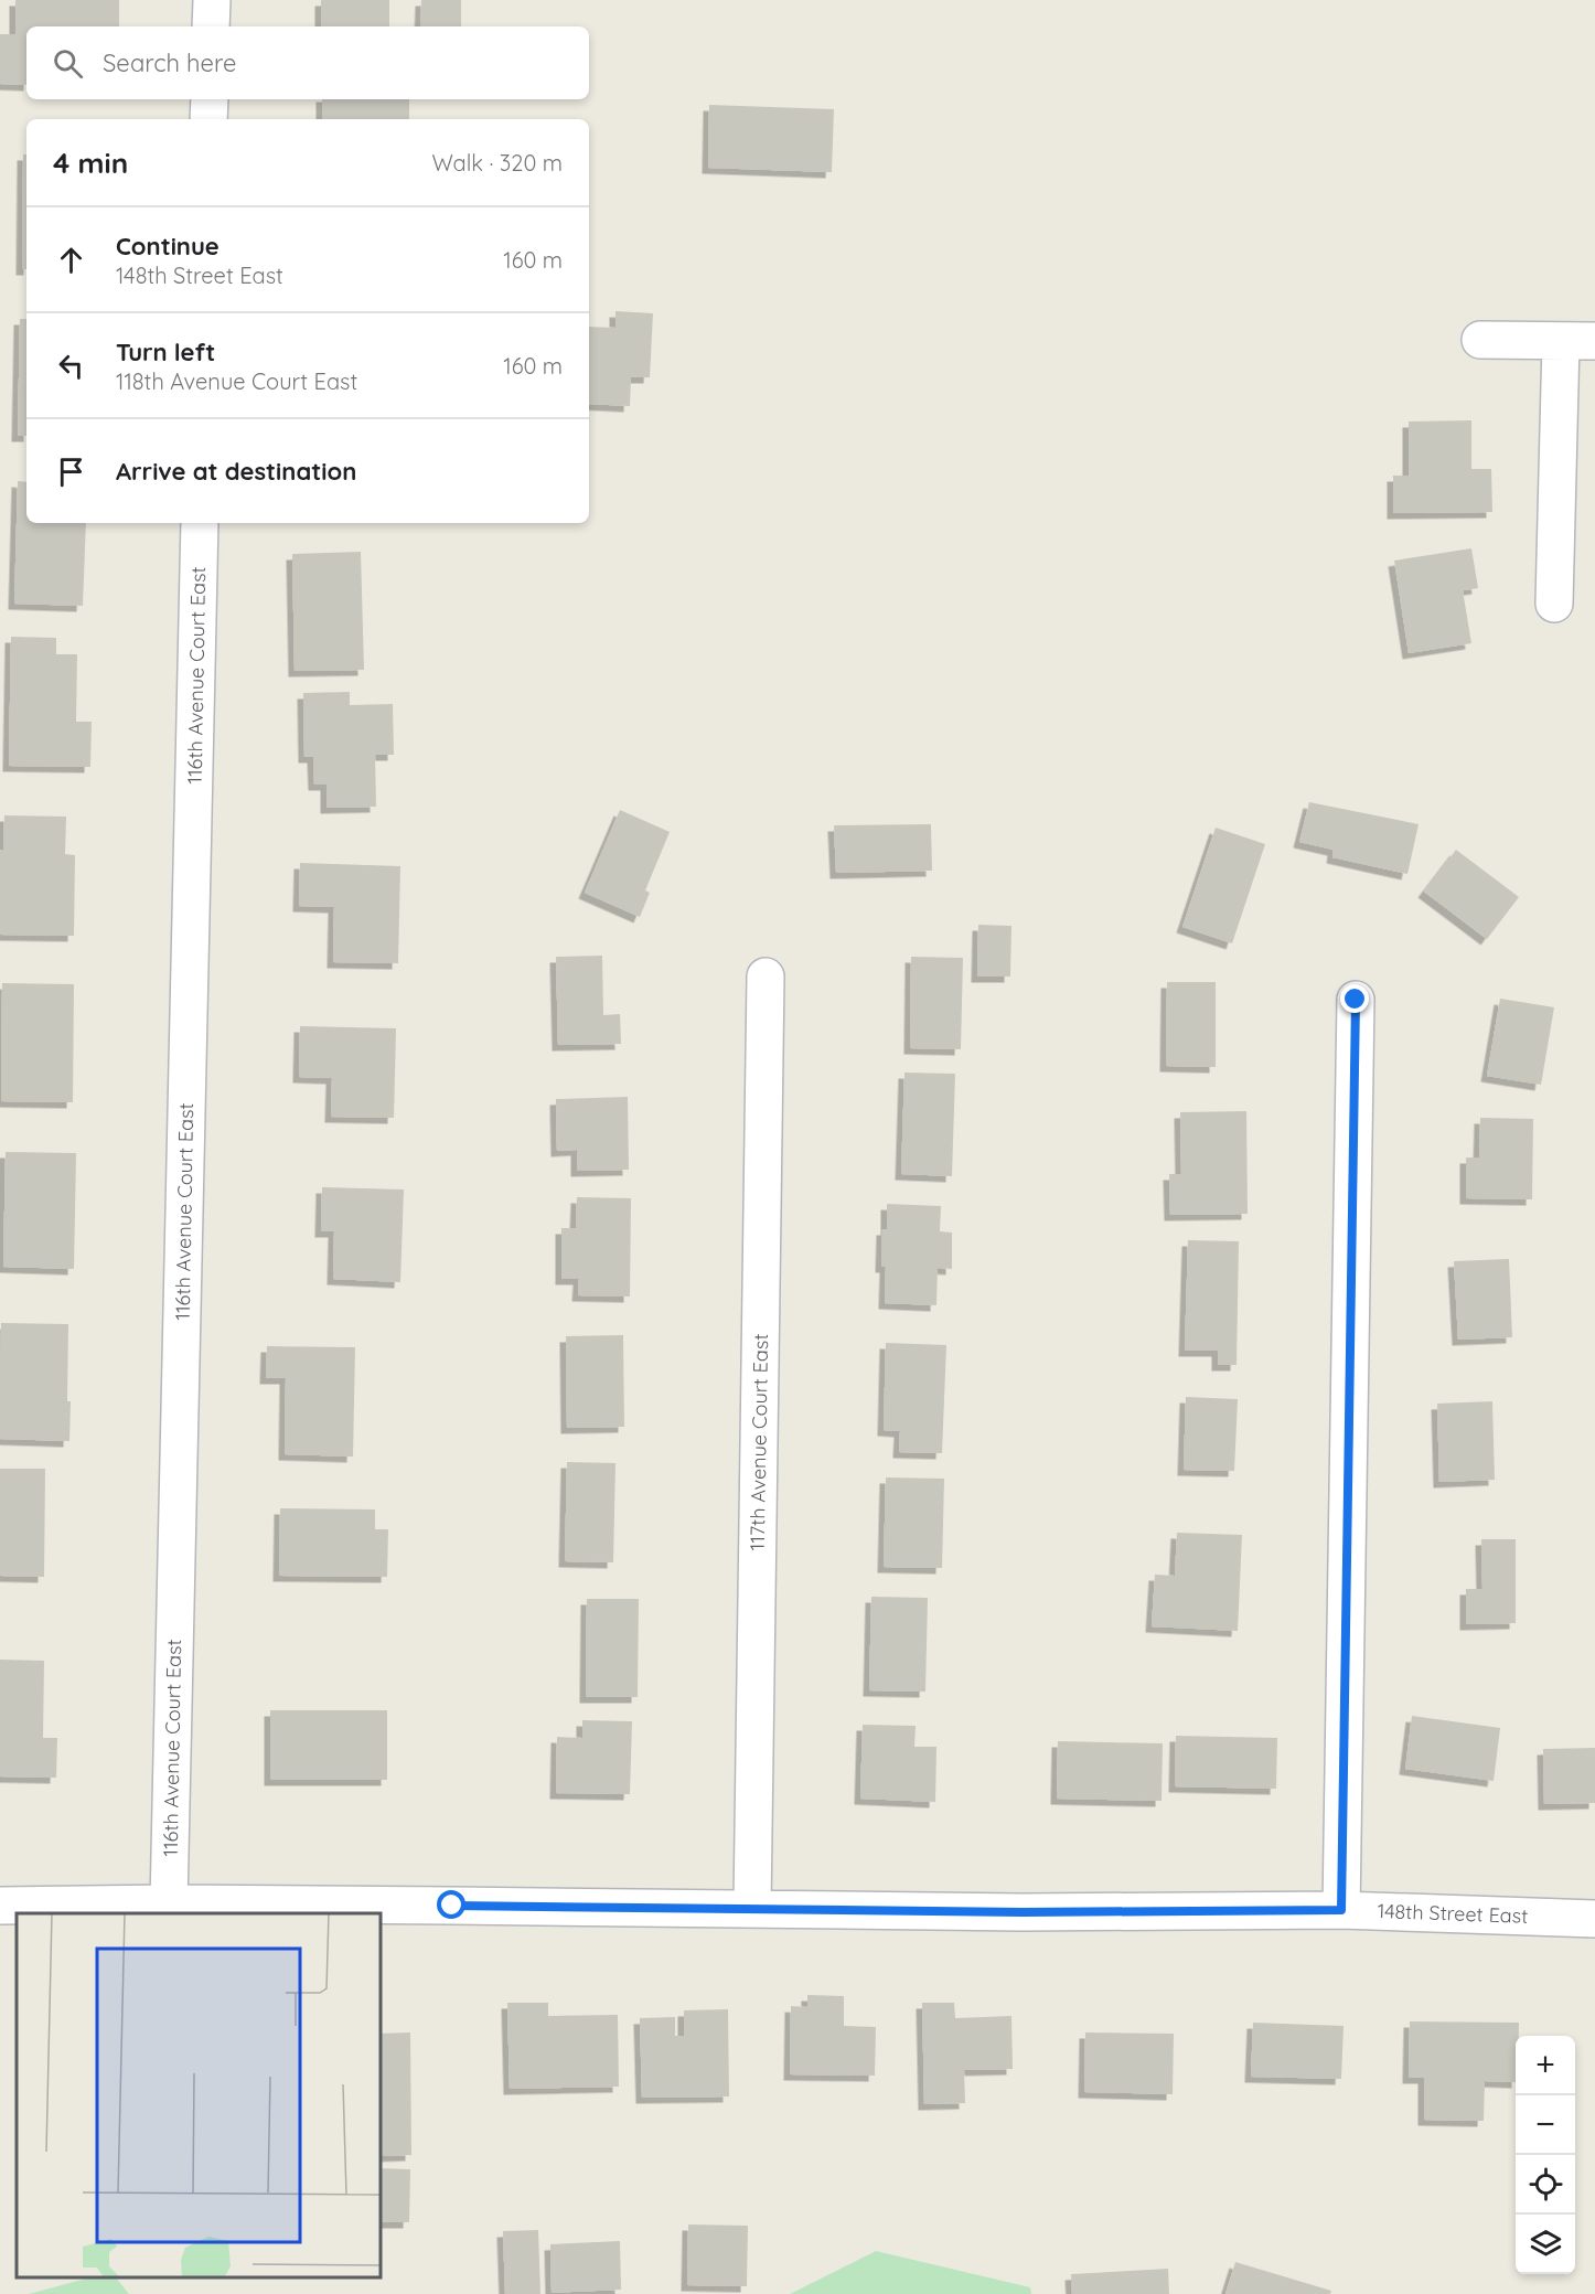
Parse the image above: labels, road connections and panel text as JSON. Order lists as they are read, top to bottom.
{
  "streets": {
    "street": ["116th Avenue Court East", "117th Avenue Court East", "148th Street East"]
  },
  "crossings": [
    ["116th Avenue Court East", "148th Street East"],
    ["117th Avenue Court East", "148th Street East"]
  ],
  "page": {
    "search": "Search here",
    "heading": ["4 min", "Walk · 320 m"],
    "list": [
      ["Continue", "148th Street East", "160 m"],
      ["Turn left", "118th Avenue Court East", "160 m"],
      "Arrive at destination"
    ],
    "map_buttons": ["+", "−"]
  }
}
